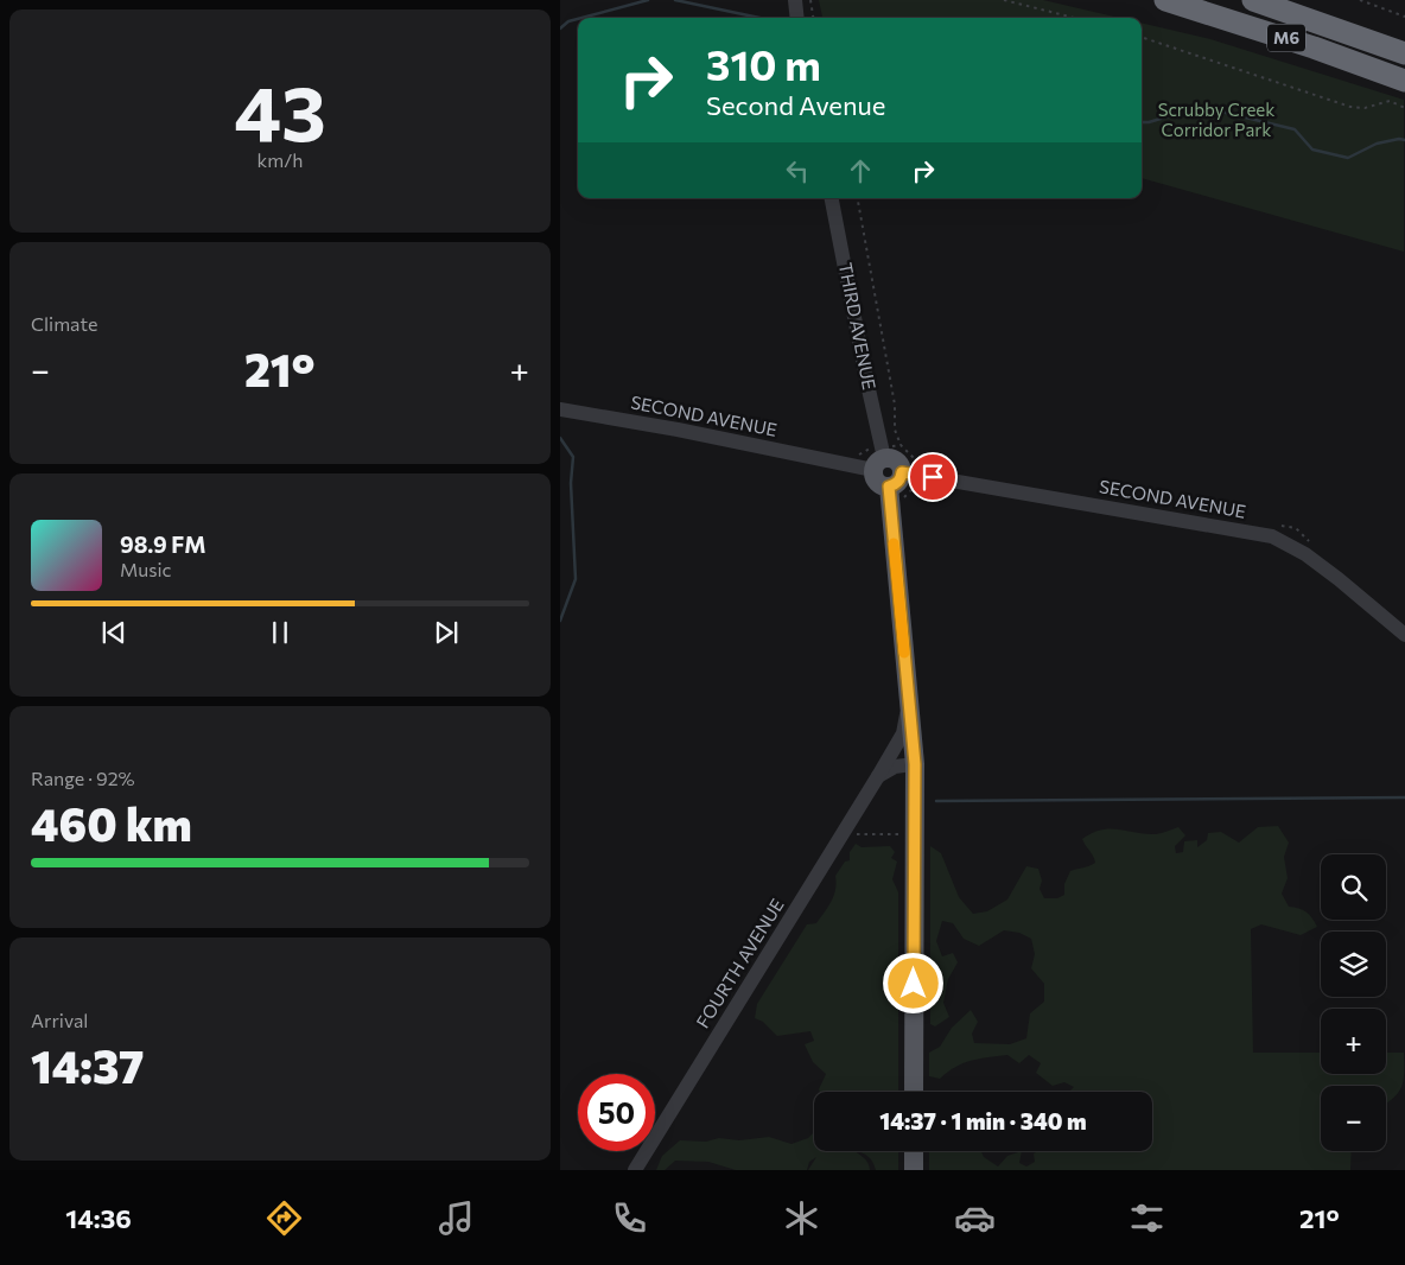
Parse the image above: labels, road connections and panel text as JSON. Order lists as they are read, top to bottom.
{
  "streets": {
    "highway": ["M6"],
    "street": ["THIRD AVENUE", "SECOND AVENUE", "FOURTH AVENUE"]
  },
  "crossings": [
    ["THIRD AVENUE", "SECOND AVENUE"]
  ],
  "parks": ["Scrubby Creek Corridor Park"],
  "page": {
    "tile": [
      ["43", "km/h"],
      "Climate",
      ["Range · 92%", "460 km"],
      ["Arrival", "14:37"]
    ],
    "turn": ["310 m", "Second Avenue"],
    "heat": ["−", "21°", "+"],
    "song": ["98.9 FM", "Music"],
    "map_buttons": ["+", "−"],
    "limit": "50",
    "trip": "14:37 · 1 min · 340 m",
    "tabs": ["14:36", "21°"]
  }
}
